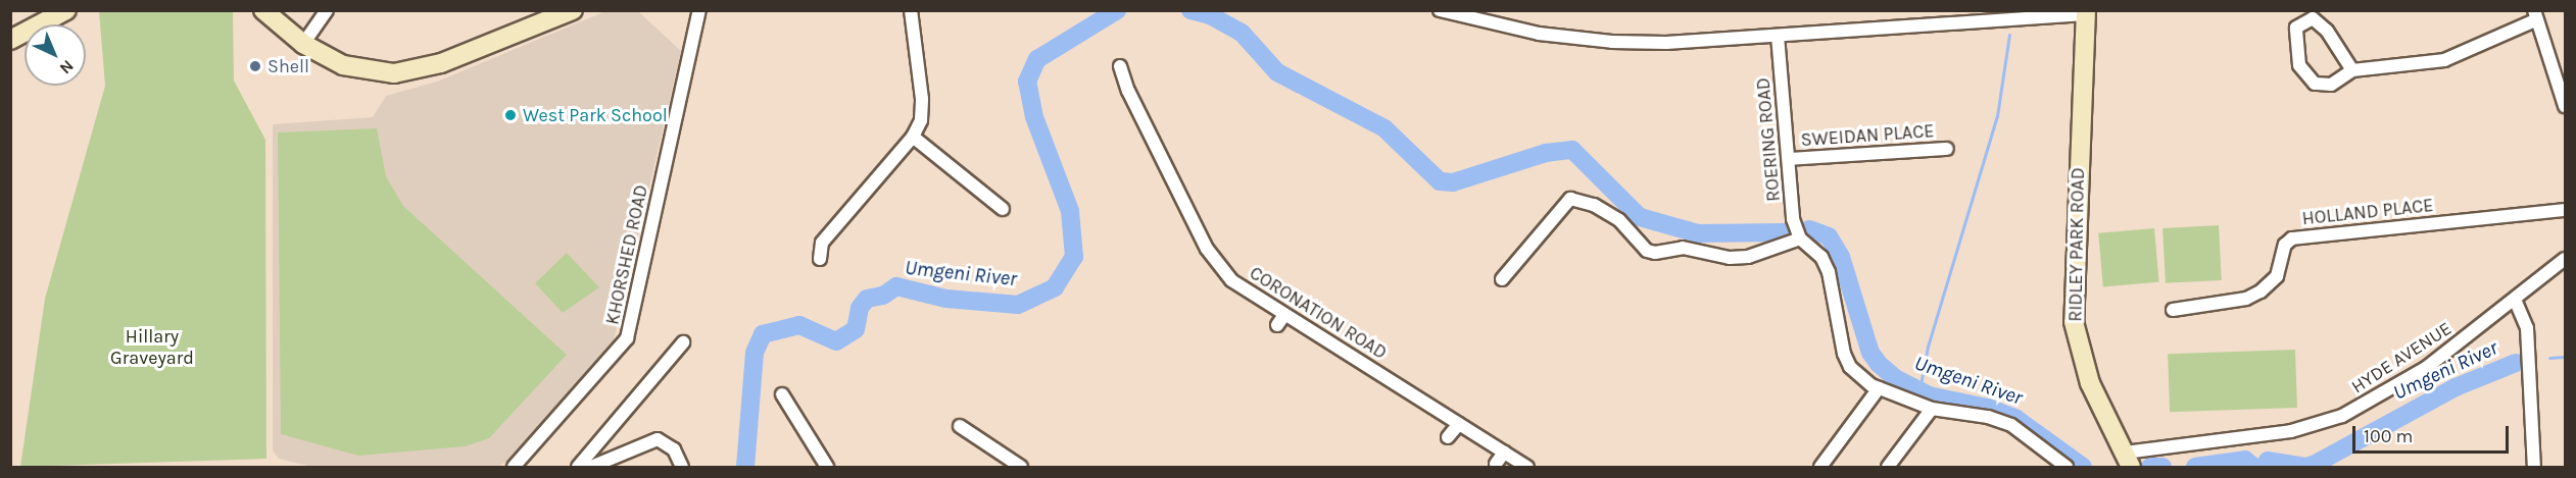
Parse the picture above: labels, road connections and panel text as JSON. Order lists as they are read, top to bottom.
{
  "streets": {
    "street": [
      "SWEIDAN PLACE",
      "ROERING ROAD",
      "HOLLAND PLACE",
      "RIDLEY PARK ROAD",
      "KHORSHED ROAD",
      "CORONATION ROAD",
      "HYDE AVENUE"
    ]
  },
  "crossings": [
    ["SWEIDAN PLACE", "ROERING ROAD"],
    ["RIDLEY PARK ROAD", "HYDE AVENUE"]
  ],
  "water": ["Umgeni River"],
  "parks": ["Hillary Graveyard"],
  "places": ["Shell", "West Park School"],
  "scale_bar": "100 m",
  "north": "bottom right"
}
